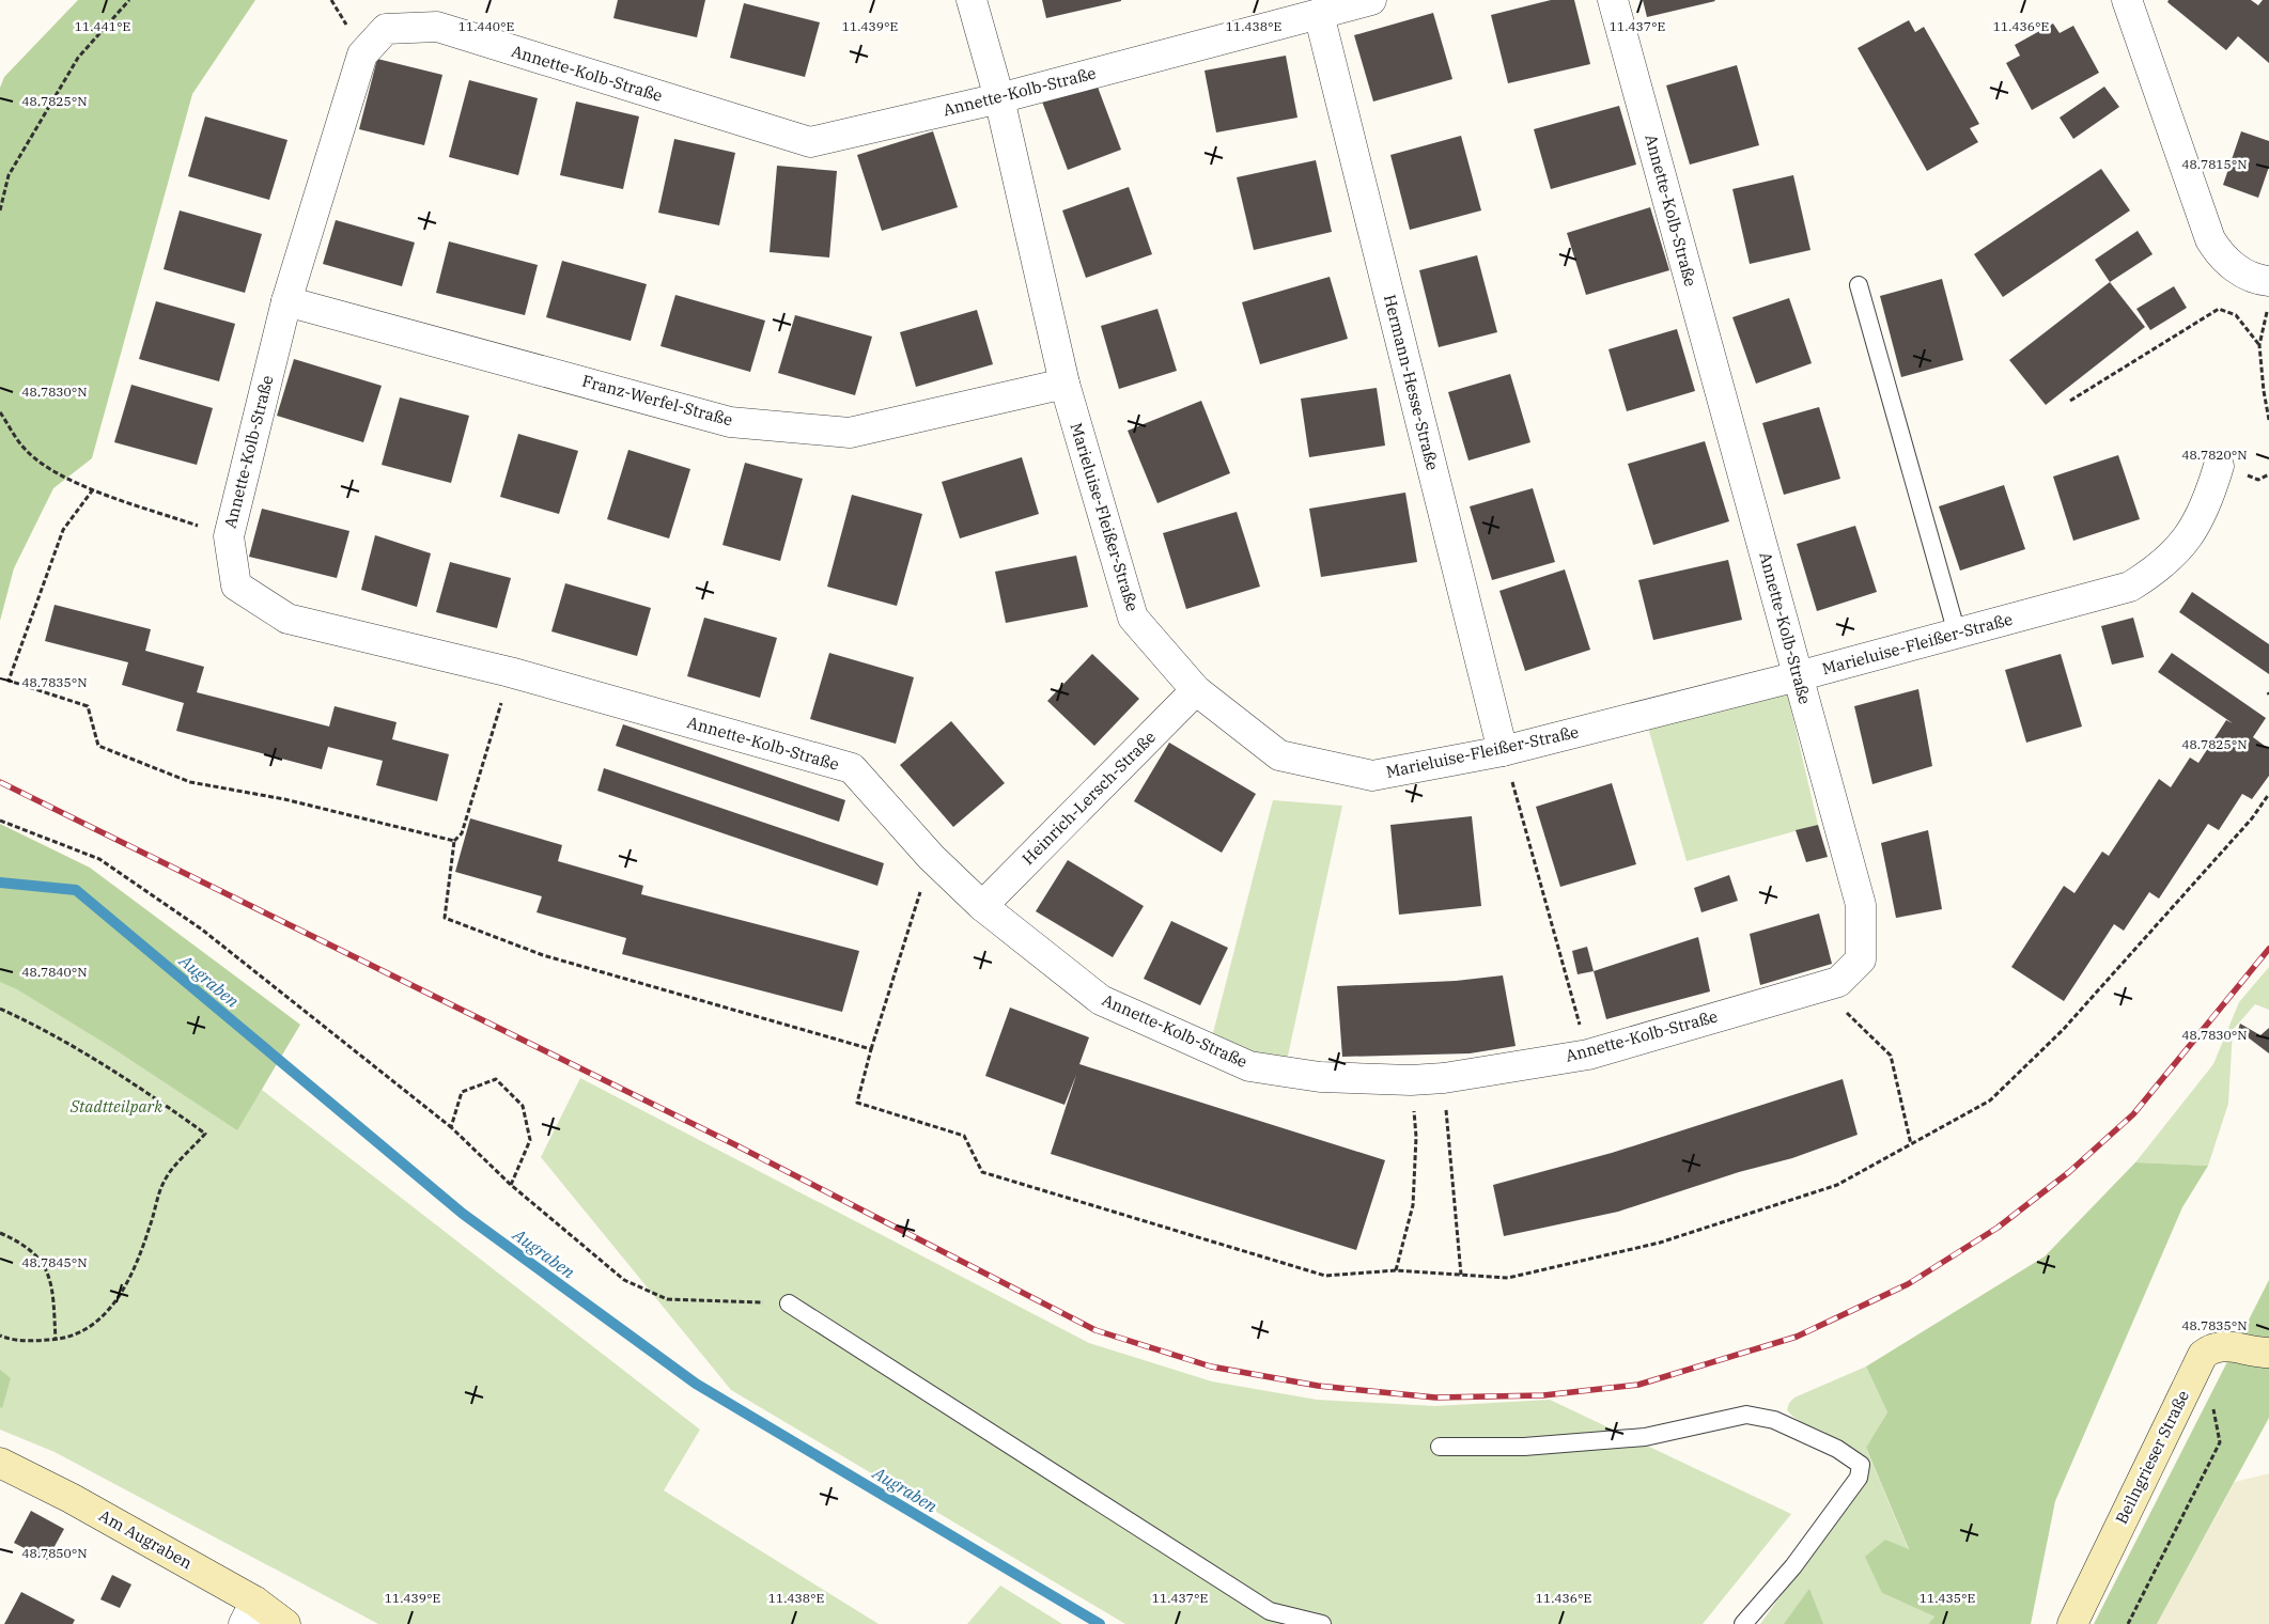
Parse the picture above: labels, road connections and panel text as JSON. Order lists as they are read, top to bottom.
{
  "streets": {
    "main road": ["Beilngrieser Straße", "Am Augraben"],
    "street": [
      "Annette-Kolb-Straße",
      "Hermann-Hesse-Straße",
      "Franz-Werfel-Straße",
      "Marieluise-Fleißer-Straße",
      "Heinrich-Lersch-Straße"
    ]
  },
  "crossings": [
    ["Annette-Kolb-Straße", "Hermann-Hesse-Straße"],
    ["Annette-Kolb-Straße", "Franz-Werfel-Straße"],
    ["Annette-Kolb-Straße", "Marieluise-Fleißer-Straße"],
    ["Annette-Kolb-Straße", "Heinrich-Lersch-Straße"],
    ["Hermann-Hesse-Straße", "Marieluise-Fleißer-Straße"],
    ["Franz-Werfel-Straße", "Marieluise-Fleißer-Straße"],
    ["Marieluise-Fleißer-Straße", "Heinrich-Lersch-Straße"]
  ],
  "water": ["Augraben"],
  "parks": ["Stadtteilpark"],
  "coordinates": [
    "11.441°E",
    "11.440°E",
    "11.439°E",
    "11.438°E",
    "11.437°E",
    "11.436°E",
    "48.7825°N",
    "48.7815°N",
    "48.7830°N",
    "48.7820°N",
    "48.7835°N",
    "48.7840°N",
    "48.7845°N",
    "48.7850°N",
    "11.435°E"
  ]
}
